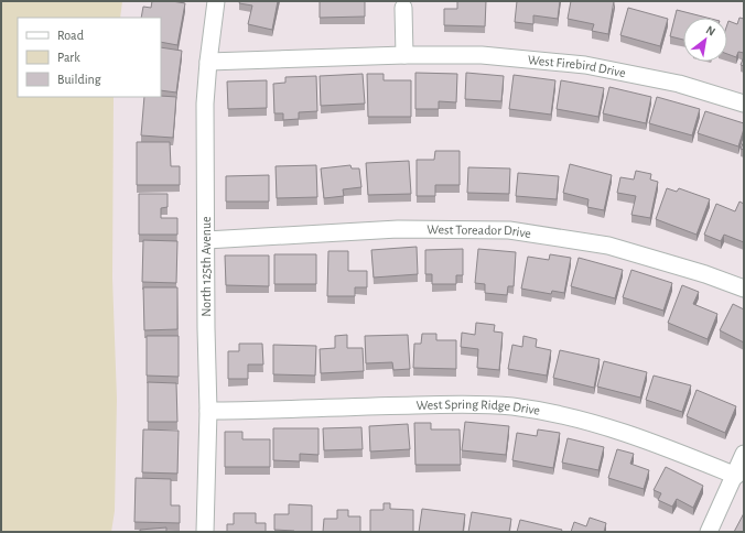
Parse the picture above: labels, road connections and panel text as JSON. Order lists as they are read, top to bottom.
{
  "streets": {
    "street": [
      "West Firebird Drive",
      "West Toreador Drive",
      "North 125th Avenue",
      "West Spring Ridge Drive"
    ]
  },
  "crossings": [
    ["West Firebird Drive", "North 125th Avenue"],
    ["West Toreador Drive", "North 125th Avenue"],
    ["North 125th Avenue", "West Spring Ridge Drive"]
  ],
  "legend": ["Road", "Park", "Building"],
  "north": "top right"
}
